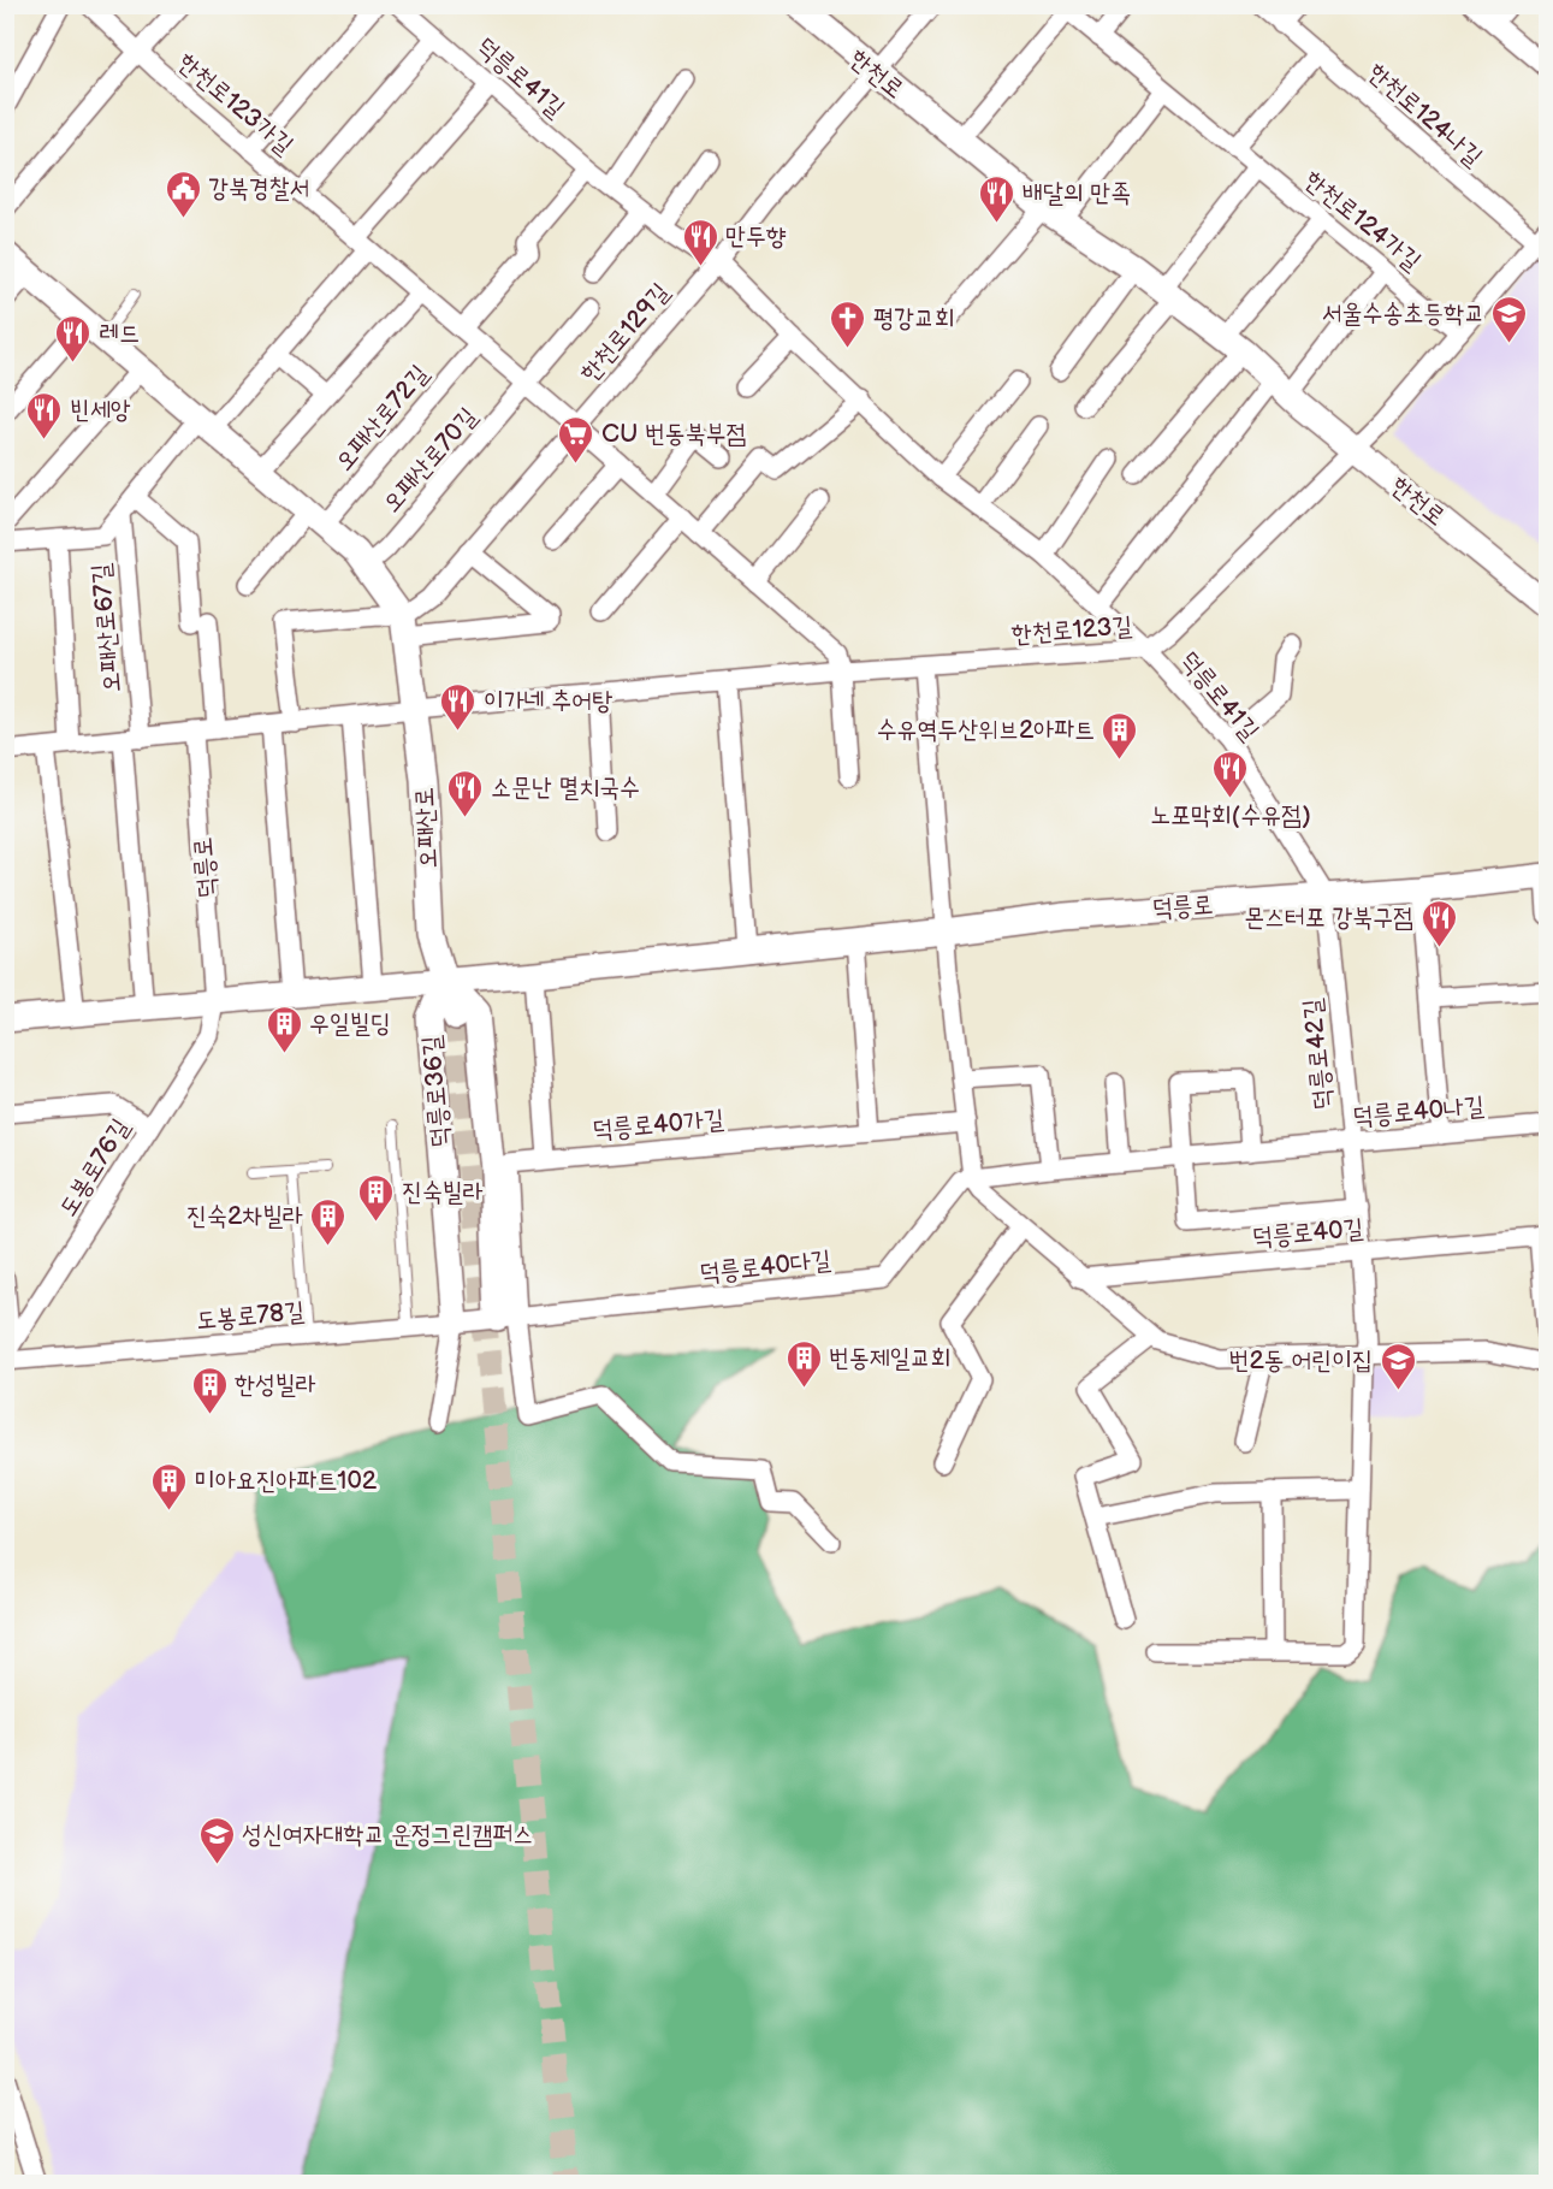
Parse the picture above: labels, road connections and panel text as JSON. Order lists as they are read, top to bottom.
{
  "streets": {
    "main road": [
      "한천로",
      "오패산로",
      "덕릉로",
      "덕릉로36길"
    ],
    "street": [
      "덕릉로41길",
      "한천로123가길",
      "한천로124나길",
      "한천로124가길",
      "한천로129길",
      "오패산로72길",
      "오패산로70길",
      "오패산로67길",
      "한천로123길",
      "덕릉로42길",
      "덕릉로40나길",
      "덕릉로40가길",
      "도봉로76길",
      "덕릉로40길",
      "덕릉로40다길",
      "도봉로78길"
    ]
  },
  "crossings": [
    ["한천로", "한천로129길"],
    ["한천로", "한천로123길"],
    ["덕릉로41길", "한천로129길"],
    ["덕릉로41길", "한천로123길"],
    ["덕릉로41길", "덕릉로"],
    ["덕릉로41길", "덕릉로42길"],
    ["한천로123가길", "한천로129길"],
    ["한천로123가길", "오패산로72길"],
    ["한천로123가길", "오패산로70길"],
    ["한천로123가길", "한천로123길"],
    ["한천로124나길", "한천로123길"],
    ["한천로124가길", "한천로123길"],
    ["한천로129길", "오패산로"],
    ["오패산로72길", "오패산로"],
    ["오패산로70길", "오패산로"],
    ["한천로123길", "오패산로"],
    ["오패산로", "덕릉로"],
    ["오패산로", "덕릉로36길"],
    ["덕릉로", "덕릉로42길"],
    ["덕릉로", "덕릉로36길"],
    ["덕릉로", "도봉로76길"],
    ["덕릉로42길", "덕릉로40나길"],
    ["덕릉로42길", "덕릉로40길"],
    ["덕릉로36길", "덕릉로40가길"],
    ["덕릉로36길", "덕릉로40다길"],
    ["덕릉로36길", "도봉로78길"],
    ["덕릉로40나길", "덕릉로40다길"],
    ["덕릉로40가길", "덕릉로40다길"],
    ["덕릉로40가길", "도봉로78길"],
    ["덕릉로40다길", "도봉로78길"]
  ],
  "places": {
    "public building": ["강북경찰서"],
    "restaurant": [
      "배달의 만족",
      "만두향",
      "레드",
      "빈세앙",
      "이가네 추어탕",
      "노포막회(수유점)",
      "소문난 멸치국수",
      "몬스터포 강북구점"
    ],
    "school or university": ["서울수송초등학교", "번2동 어린이집", "성신여자대학교 운정그린캠퍼스"],
    "church": ["평강교회"],
    "supermarket": ["CU 번동북부점"],
    "building": [
      "수유역두산위브2아파트",
      "우일빌딩",
      "진숙빌라",
      "진숙2차빌라",
      "번동제일교회",
      "한성빌라",
      "미아요진아파트102"
    ]
  }
}
